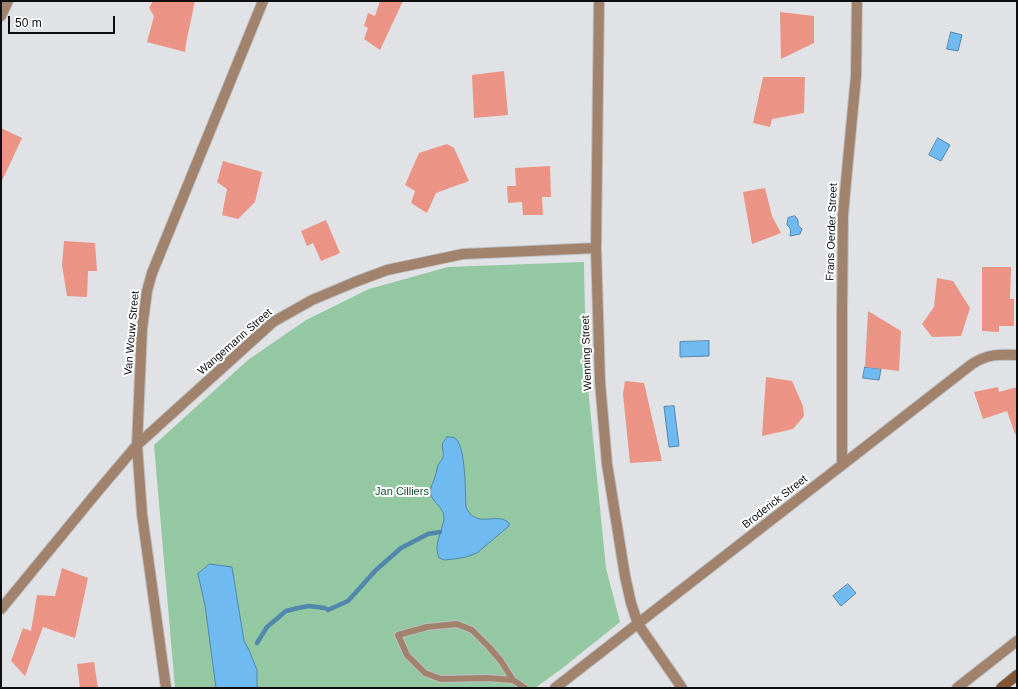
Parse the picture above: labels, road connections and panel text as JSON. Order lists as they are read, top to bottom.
{
  "streets": {
    "street": [
      "Frans Oerder Street",
      "Van Wouw Street",
      "Wangemann Street",
      "Wenning Street",
      "Broderick Street"
    ]
  },
  "crossings": [
    ["Frans Oerder Street", "Broderick Street"],
    ["Van Wouw Street", "Wangemann Street"],
    ["Wangemann Street", "Wenning Street"],
    ["Wenning Street", "Broderick Street"]
  ],
  "parks": ["Jan Cilliers"],
  "scale_bar": "50 m"
}
